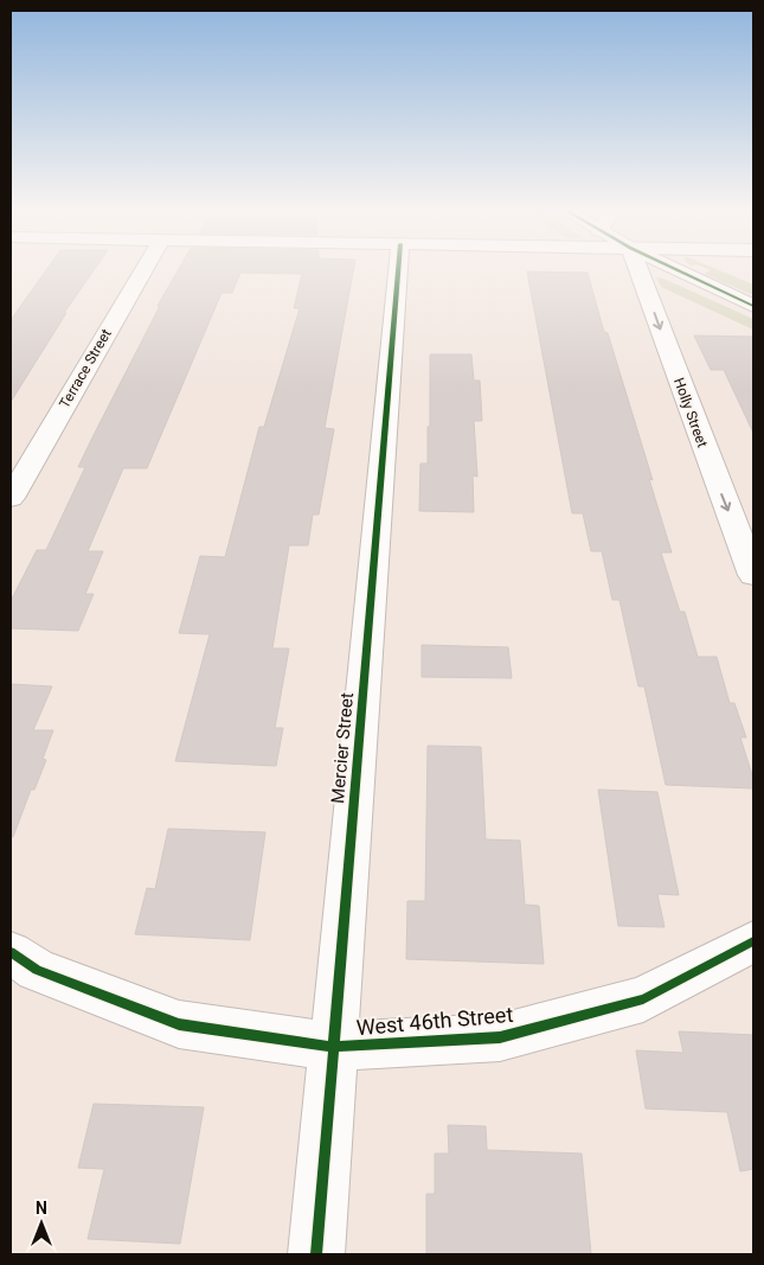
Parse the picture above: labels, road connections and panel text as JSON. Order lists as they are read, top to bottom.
{
  "streets": {
    "street": [
      "Terrace Street",
      "Holly Street",
      "Mercier Street",
      "West 46th Street"
    ]
  },
  "crossings": [
    ["Mercier Street", "West 46th Street"]
  ],
  "one_way": ["Holly Street"],
  "north": "top"
}
